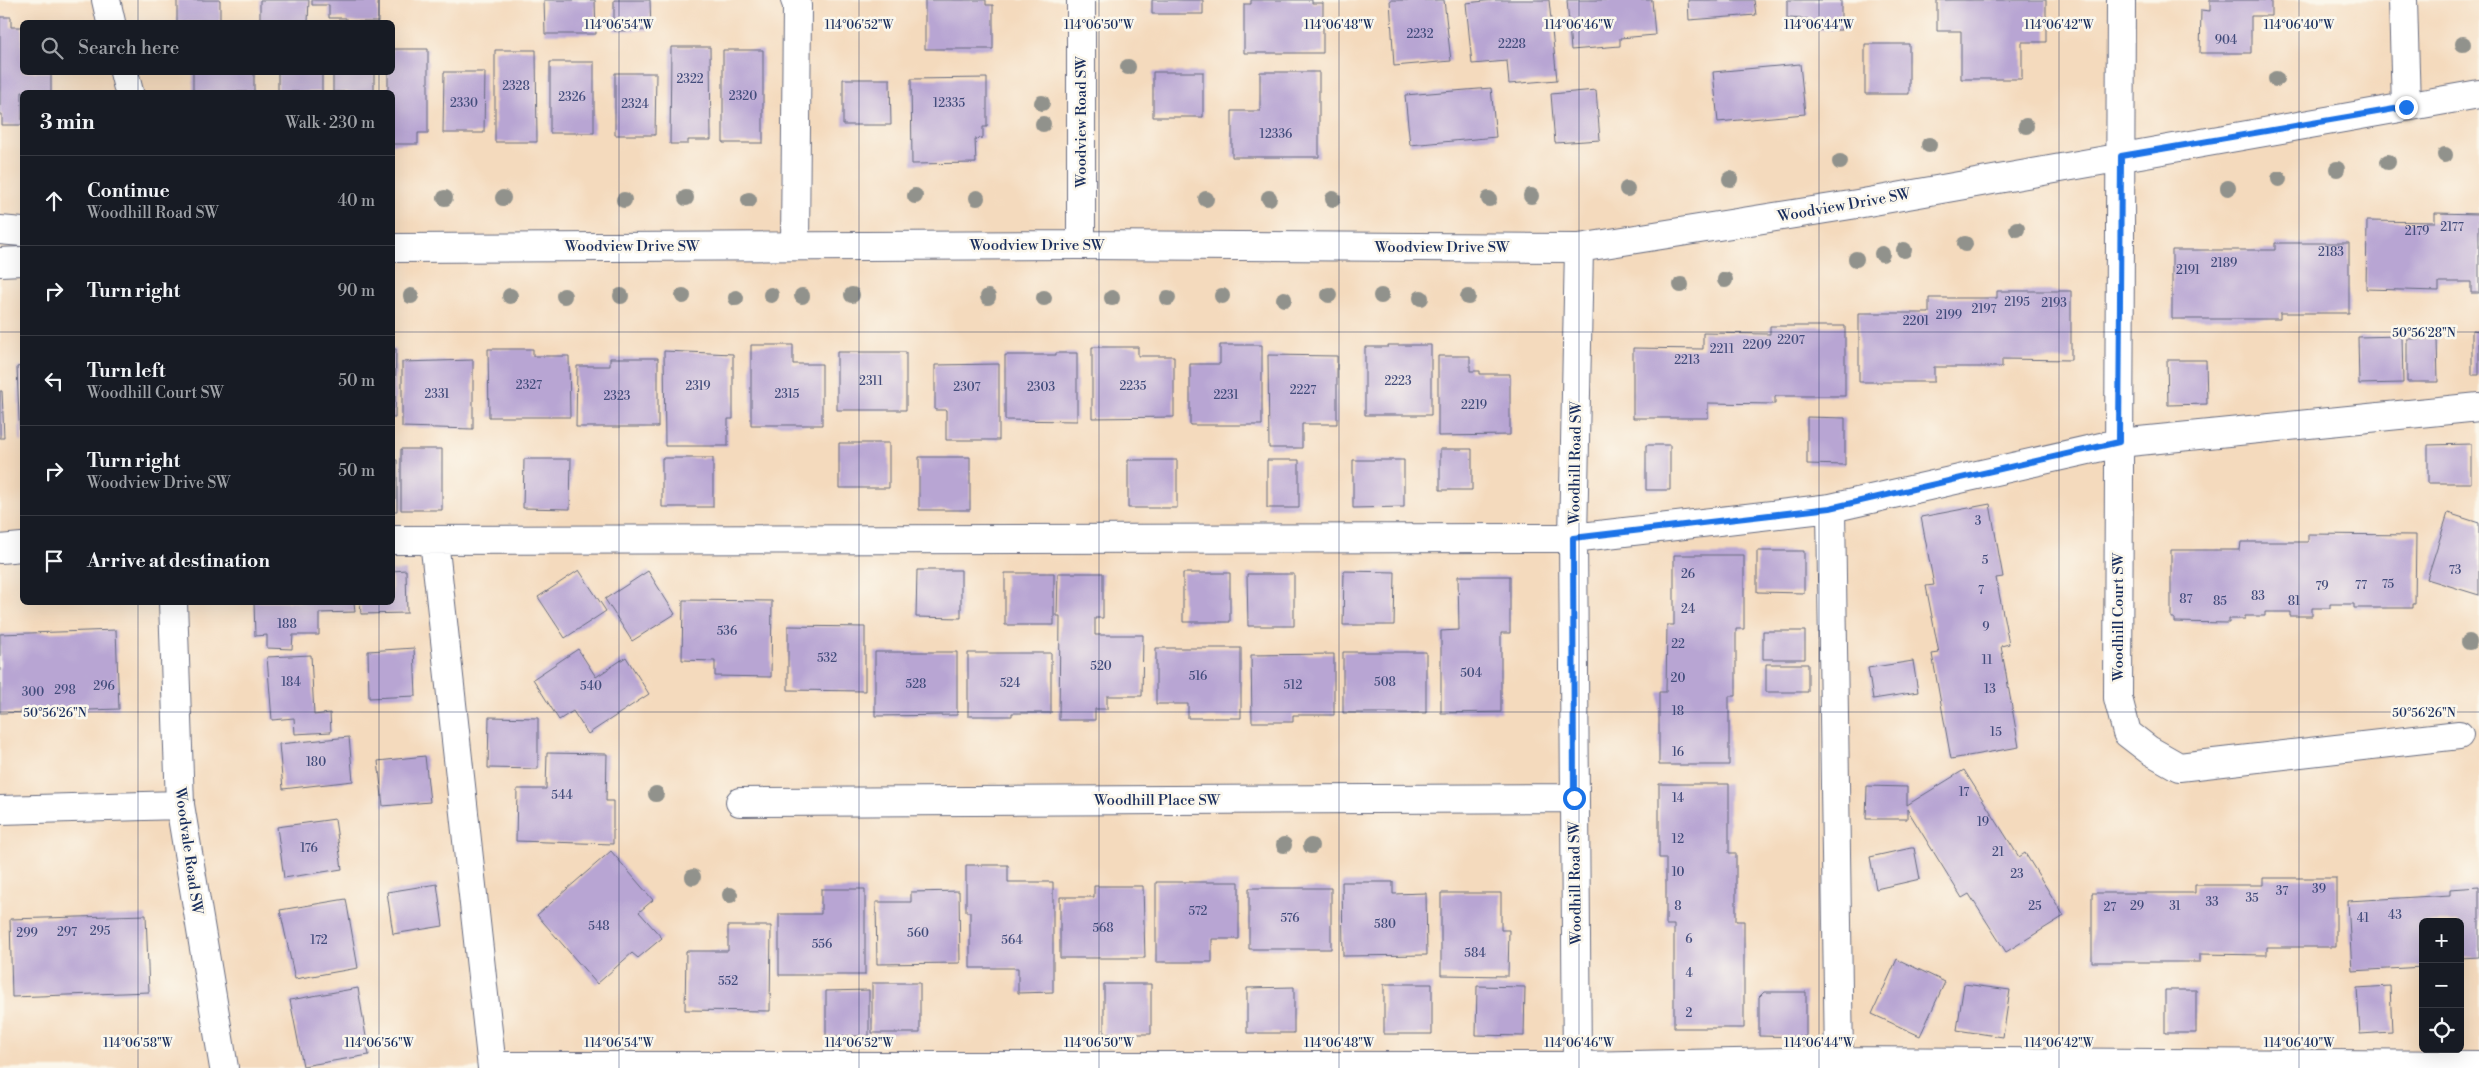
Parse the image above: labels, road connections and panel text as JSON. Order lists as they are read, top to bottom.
{
  "streets": {
    "street": [
      "Woodview Road SW",
      "Woodview Drive SW",
      "Woodhill Road SW",
      "Woodhill Court SW",
      "Woodhill Place SW",
      "Woodvale Road SW"
    ]
  },
  "crossings": [
    ["Woodview Road SW", "Woodview Drive SW"],
    ["Woodview Drive SW", "Woodhill Road SW"],
    ["Woodview Drive SW", "Woodhill Court SW"],
    ["Woodhill Road SW", "Woodhill Place SW"]
  ],
  "house_numbers": [
    "2232",
    "904",
    "2228",
    "2322",
    "2328",
    "2320",
    "2326",
    "2330",
    "12335",
    "2324",
    "12336",
    "2177",
    "2179",
    "2183",
    "2189",
    "2191",
    "2195",
    "2193",
    "2197",
    "2199",
    "2201",
    "2207",
    "2209",
    "2211",
    "2213",
    "2311",
    "2223",
    "2327",
    "2319",
    "2235",
    "2307",
    "2303",
    "2227",
    "2331",
    "2315",
    "2231",
    "2323",
    "2219",
    "3",
    "5",
    "73",
    "26",
    "75",
    "77",
    "79",
    "7",
    "83",
    "87",
    "85",
    "81",
    "24",
    "188",
    "9",
    "536",
    "22",
    "532",
    "11",
    "520",
    "504",
    "516",
    "20",
    "184",
    "508",
    "524",
    "528",
    "512",
    "296",
    "540",
    "13",
    "298",
    "300",
    "18",
    "15",
    "16",
    "180",
    "17",
    "544",
    "14",
    "19",
    "12",
    "176",
    "21",
    "10",
    "23",
    "39",
    "37",
    "35",
    "33",
    "8",
    "25",
    "29",
    "31",
    "27",
    "572",
    "43",
    "576",
    "41",
    "580",
    "548",
    "568",
    "295",
    "297",
    "299",
    "560",
    "6",
    "172",
    "564",
    "556",
    "584",
    "4",
    "552",
    "2"
  ],
  "page": {
    "search": "Search here",
    "heading": ["3 min", "Walk · 230 m"],
    "list": [
      ["Continue", "Woodhill Road SW", "40 m"],
      ["Turn right", "90 m"],
      ["Turn left", "Woodhill Court SW", "50 m"],
      ["Turn right", "Woodview Drive SW", "50 m"],
      "Arrive at destination"
    ],
    "map_buttons": ["+", "−"]
  },
  "coordinates": [
    "114°06'54\"W",
    "114°06'52\"W",
    "114°06'50\"W",
    "114°06'48\"W",
    "114°06'46\"W",
    "114°06'44\"W",
    "114°06'42\"W",
    "114°06'40\"W",
    "50°56'28\"N",
    "50°56'26\"N",
    "114°06'58\"W",
    "114°06'56\"W"
  ]
}
